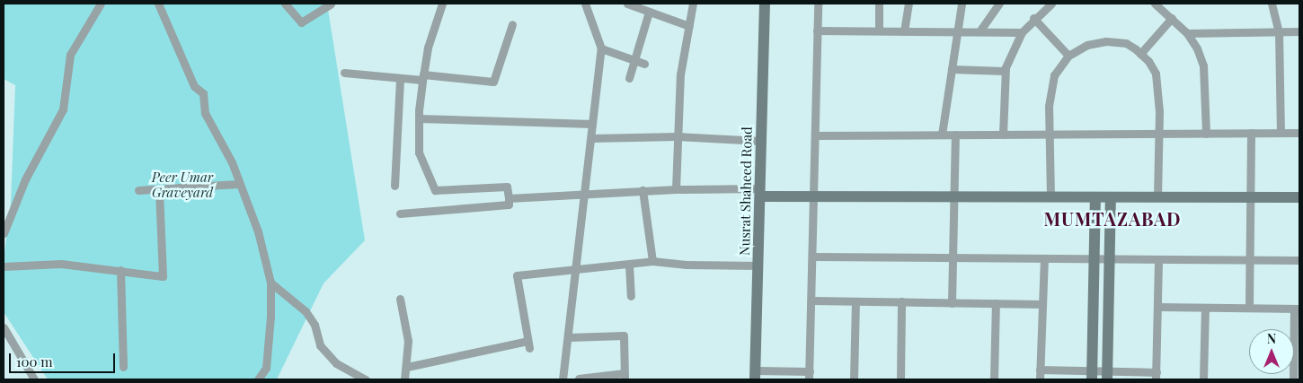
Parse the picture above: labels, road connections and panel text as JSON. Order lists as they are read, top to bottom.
{
  "streets": {
    "street": ["Nusrat Shaheed Road"]
  },
  "districts": ["MUMTAZABAD"],
  "parks": ["Peer Umar Graveyard"],
  "scale_bar": "100 m",
  "north": "top"
}
